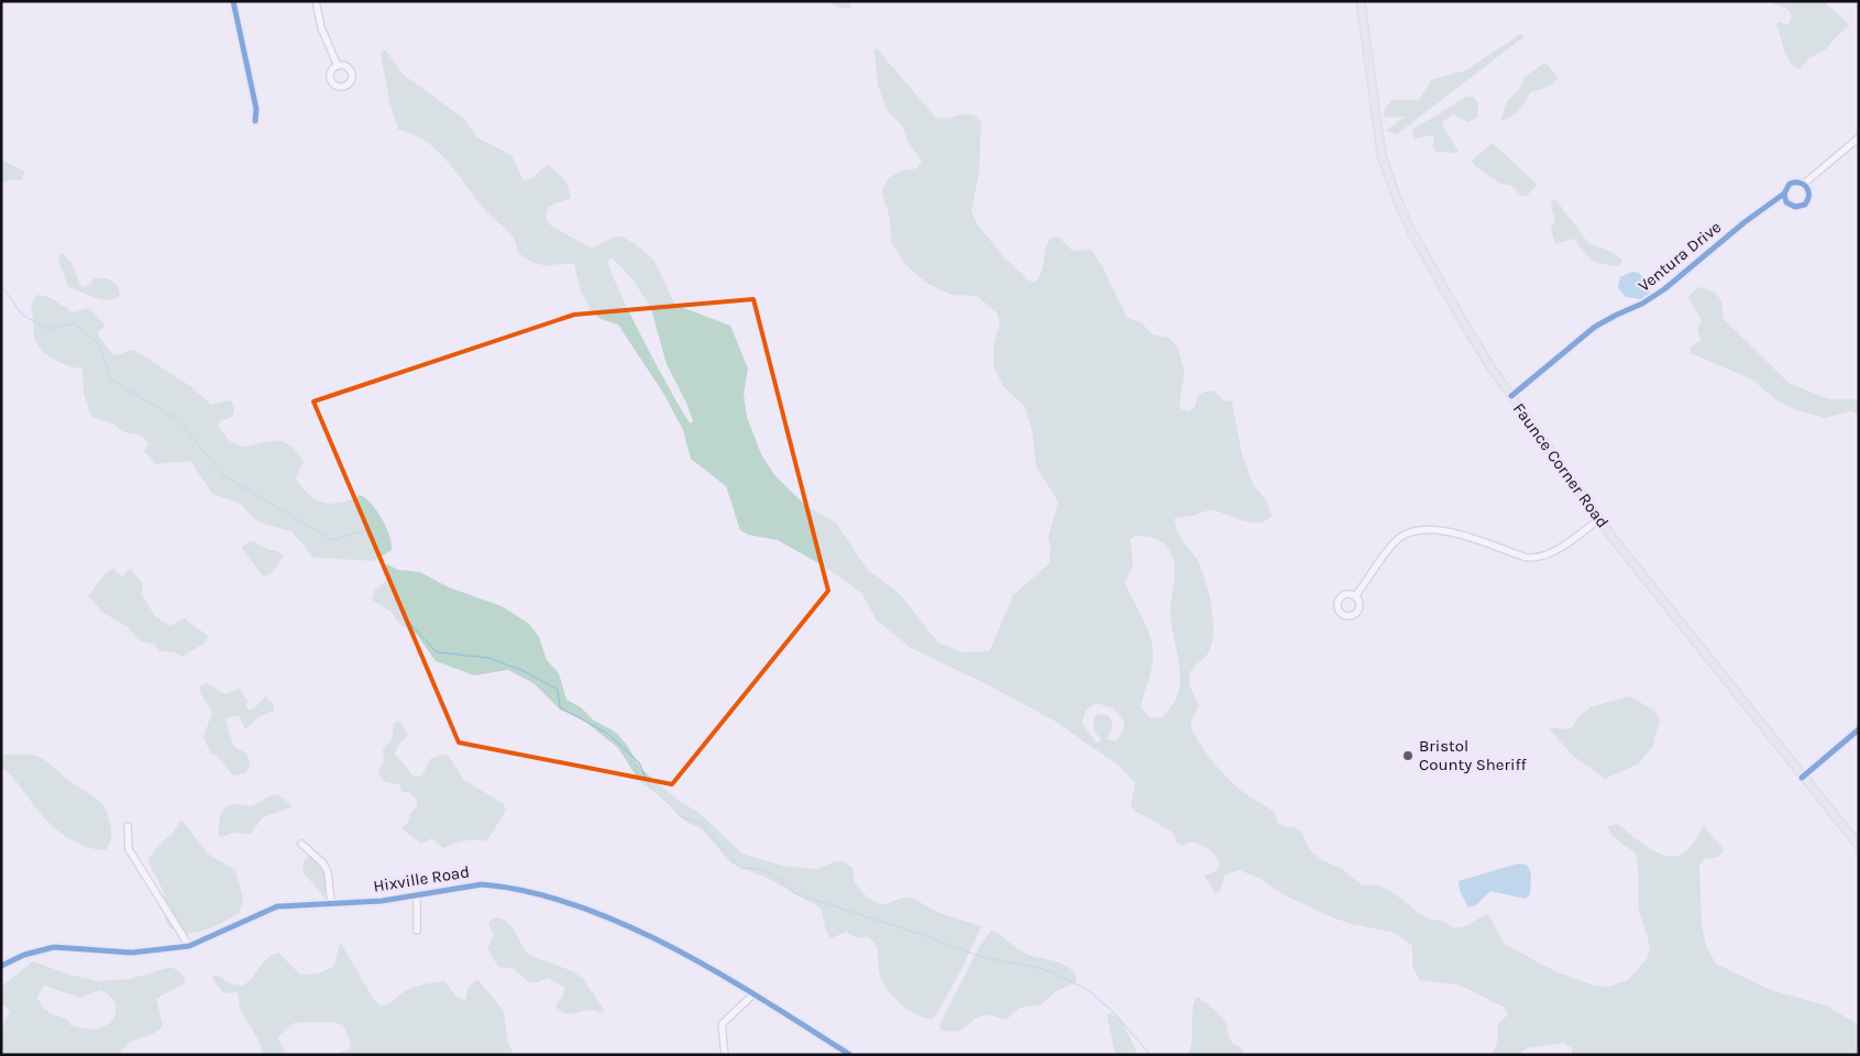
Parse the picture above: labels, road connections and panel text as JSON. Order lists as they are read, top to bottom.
{
  "streets": {
    "main road": ["Faunce Corner Road"],
    "street": ["Ventura Drive", "Hixville Road"]
  },
  "crossings": [
    ["Ventura Drive", "Faunce Corner Road"]
  ],
  "places": ["Bristol County Sheriff"]
}
